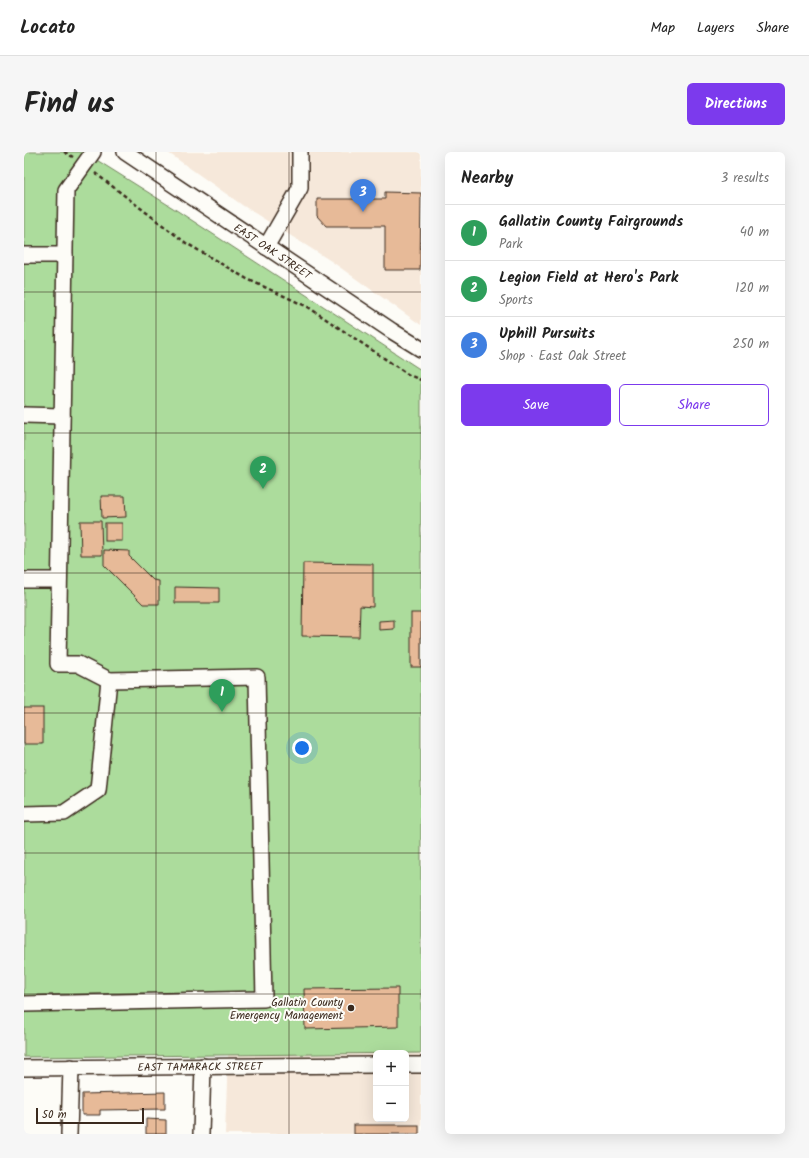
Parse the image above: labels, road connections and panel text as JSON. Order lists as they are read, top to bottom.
{
  "streets": {
    "street": ["EAST OAK STREET", "EAST TAMARACK STREET"]
  },
  "places": ["Gallatin County Emergency Management"],
  "scale_bar": "50 m",
  "page": {
    "header": "Locato",
    "nav": ["Map", "Layers", "Share"],
    "title": "Find us",
    "buttons": [
      "Directions",
      ["Save", "Share"]
    ],
    "heading": ["Nearby", "3 results"],
    "pins": ["3", "2", "1"],
    "list": [
      {
        "mark": "1",
        "name": "Gallatin County Fairgrounds",
        "note": "Park",
        "value": "40 m"
      },
      {
        "mark": "2",
        "name": "Legion Field at Hero's Park",
        "note": "Sports",
        "value": "120 m"
      },
      {
        "mark": "3",
        "name": "Uphill Pursuits",
        "note": "Shop · East Oak Street",
        "value": "250 m"
      }
    ],
    "map_buttons": ["+", "−"],
    "scale": "50 m"
  }
}
